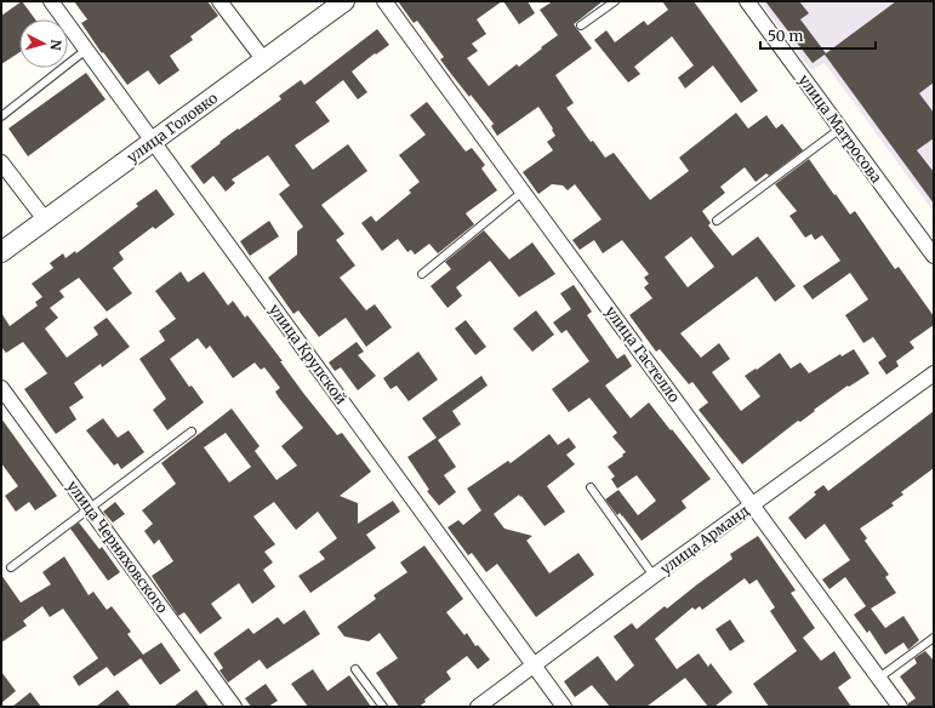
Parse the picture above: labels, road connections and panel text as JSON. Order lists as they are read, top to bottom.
{
  "streets": {
    "street": [
      "улица Головко",
      "улица Матросова",
      "улица Крупской",
      "улица Гастелло",
      "улица Арманд",
      "улица Черняховского"
    ]
  },
  "crossings": [
    ["улица Головко", "улица Крупской"],
    ["улица Крупской", "улица Арманд"],
    ["улица Гастелло", "улица Арманд"]
  ],
  "scale_bar": "50 m",
  "north": "right"
}
